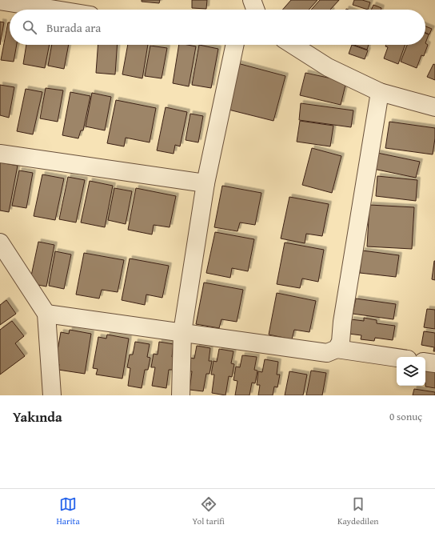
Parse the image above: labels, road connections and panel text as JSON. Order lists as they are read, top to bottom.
{
  "page": {
    "search": "Burada ara",
    "heading": ["Yakında", "0 sonuç"],
    "nav": ["Harita", "Yol tarifi", "Kaydedilen"]
  }
}
